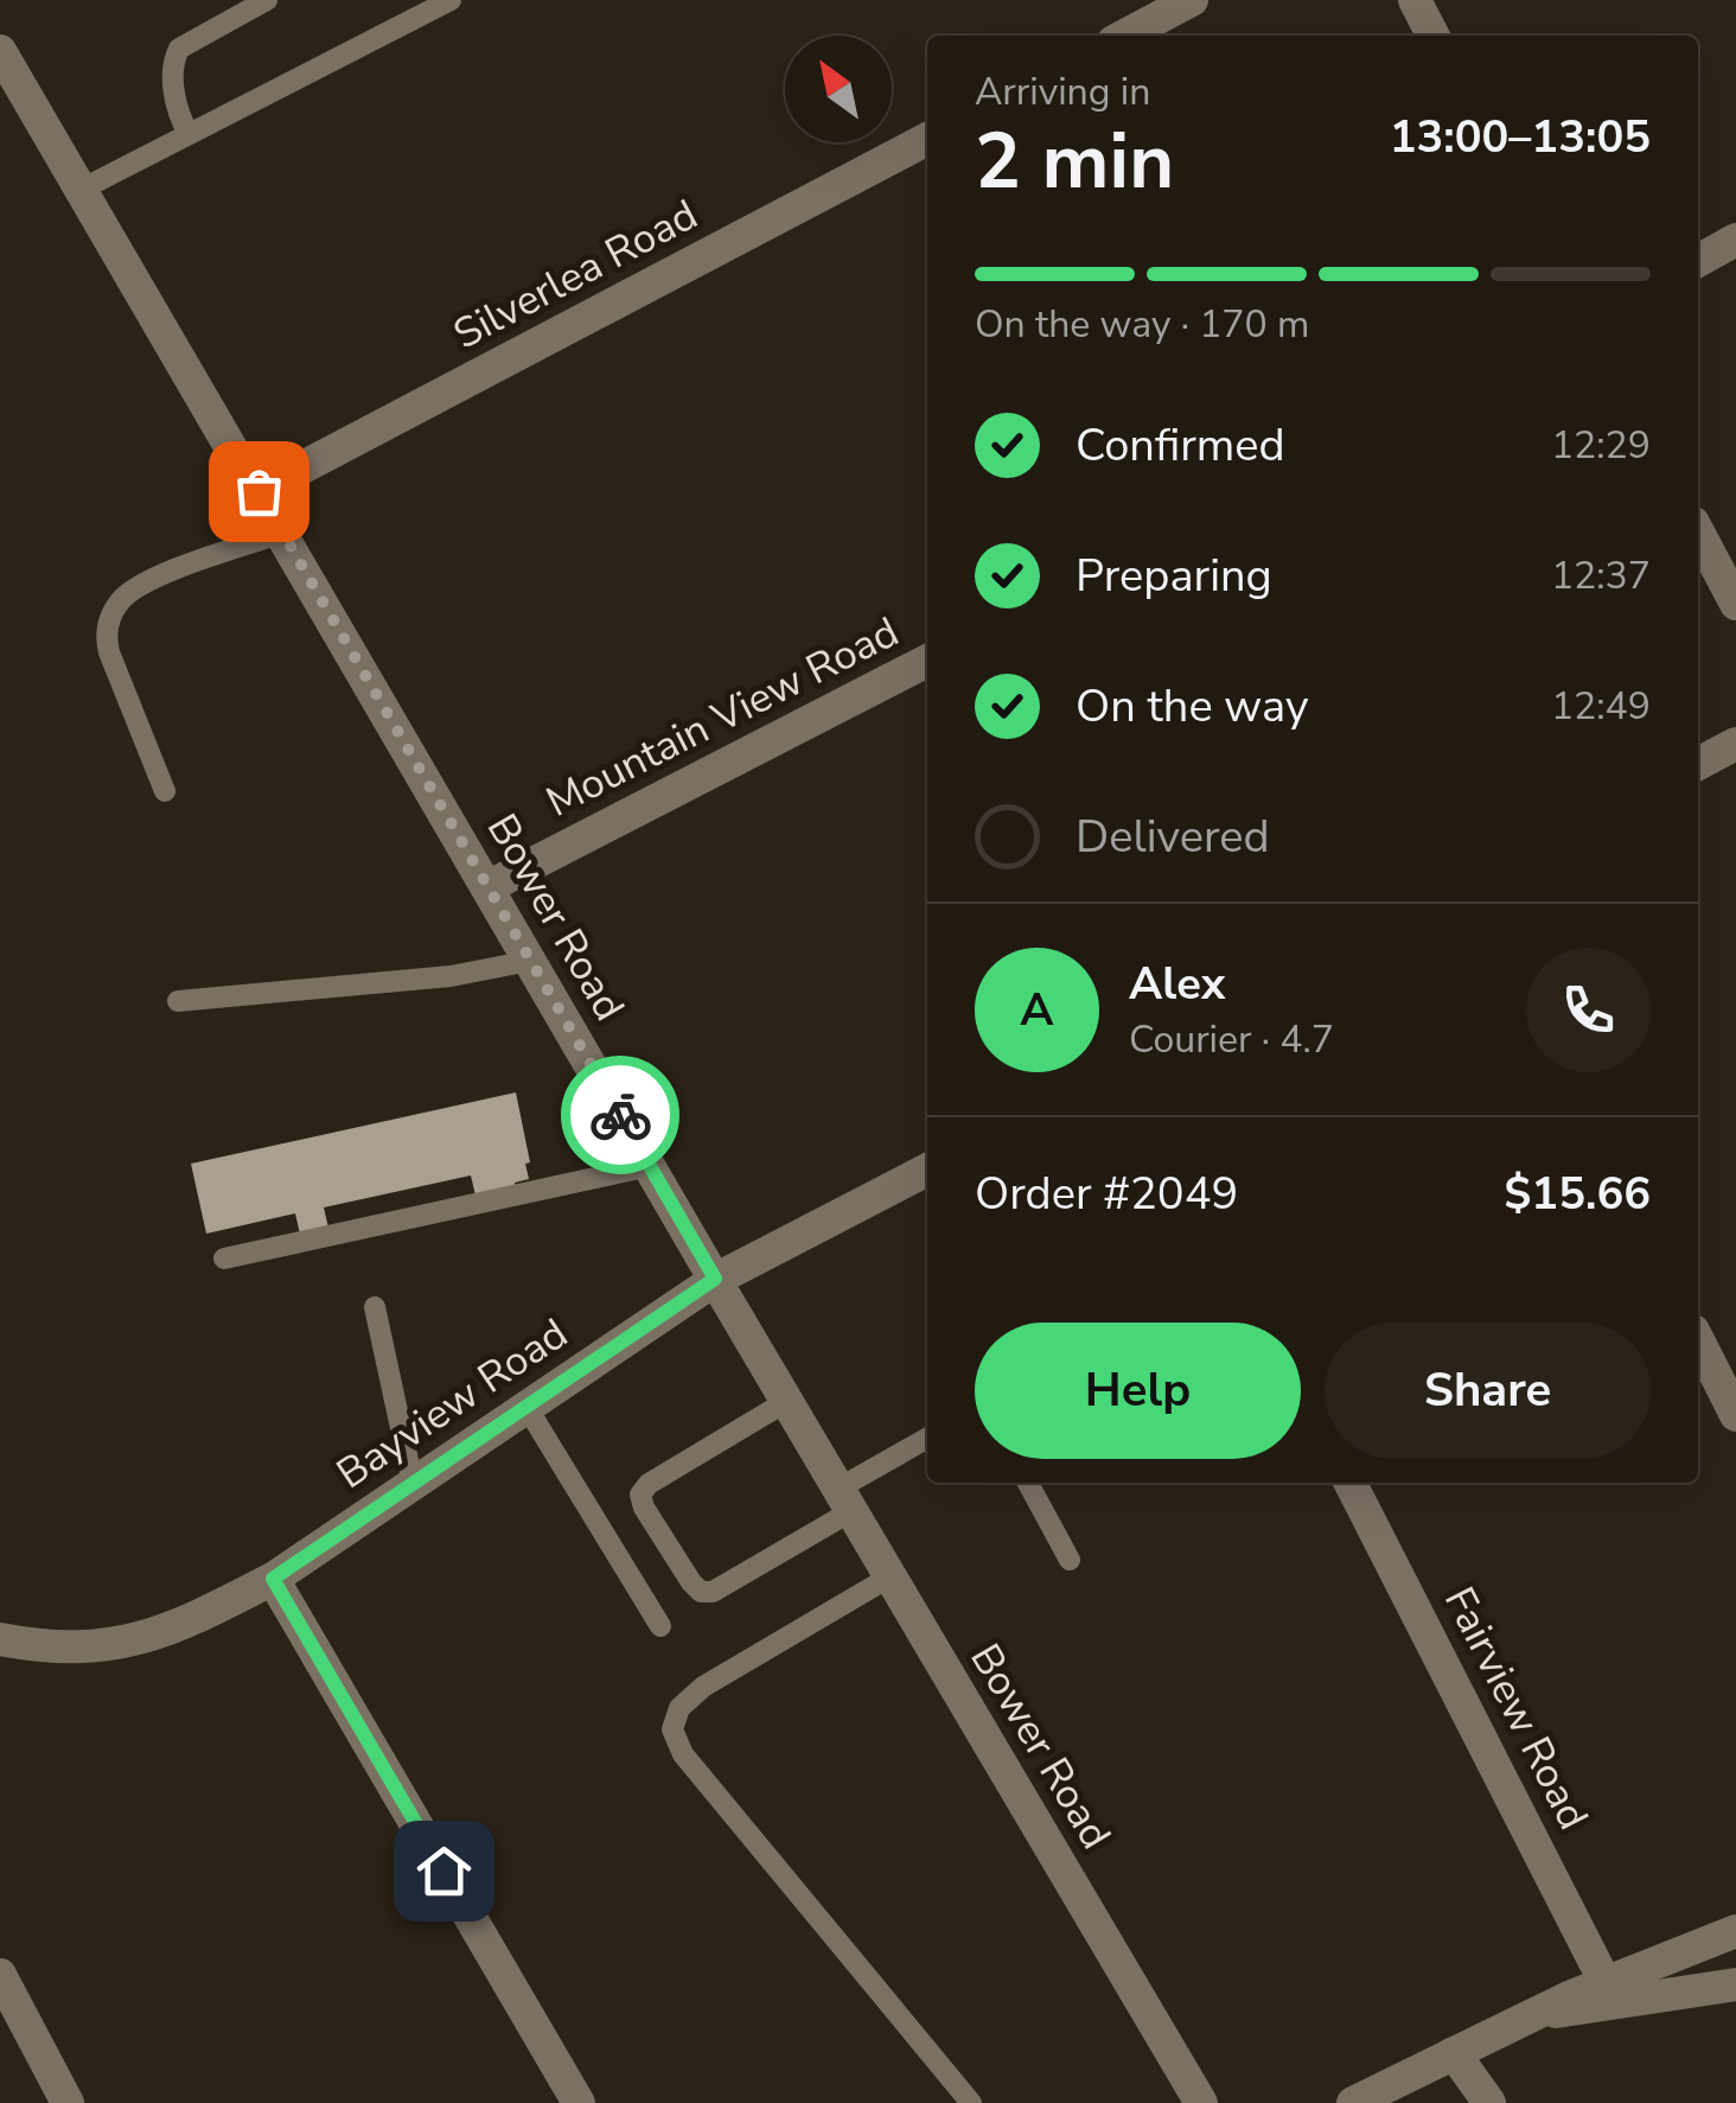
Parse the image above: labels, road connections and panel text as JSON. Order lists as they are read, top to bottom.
{
  "streets": {
    "street": [
      "Silverlea Road",
      "Mountain View Road",
      "Bower Road",
      "Bayview Road",
      "Fairview Road"
    ]
  },
  "crossings": [
    ["Silverlea Road", "Bower Road"],
    ["Mountain View Road", "Bower Road"],
    ["Bower Road", "Bayview Road"]
  ],
  "north": "top left",
  "page": {
    "heading": ["2 min", "Arriving in", "13:00–13:05"],
    "panel": [
      "Alex",
      "Courier · 4.7",
      "Order #2049",
      "$15.66"
    ],
    "bar": "On the way · 170 m",
    "list": [
      ["Confirmed", "12:29"],
      ["Preparing", "12:37"],
      ["On the way", "12:49"],
      "Delivered"
    ],
    "round": "A",
    "buttons": ["Help", "Share"]
  }
}
